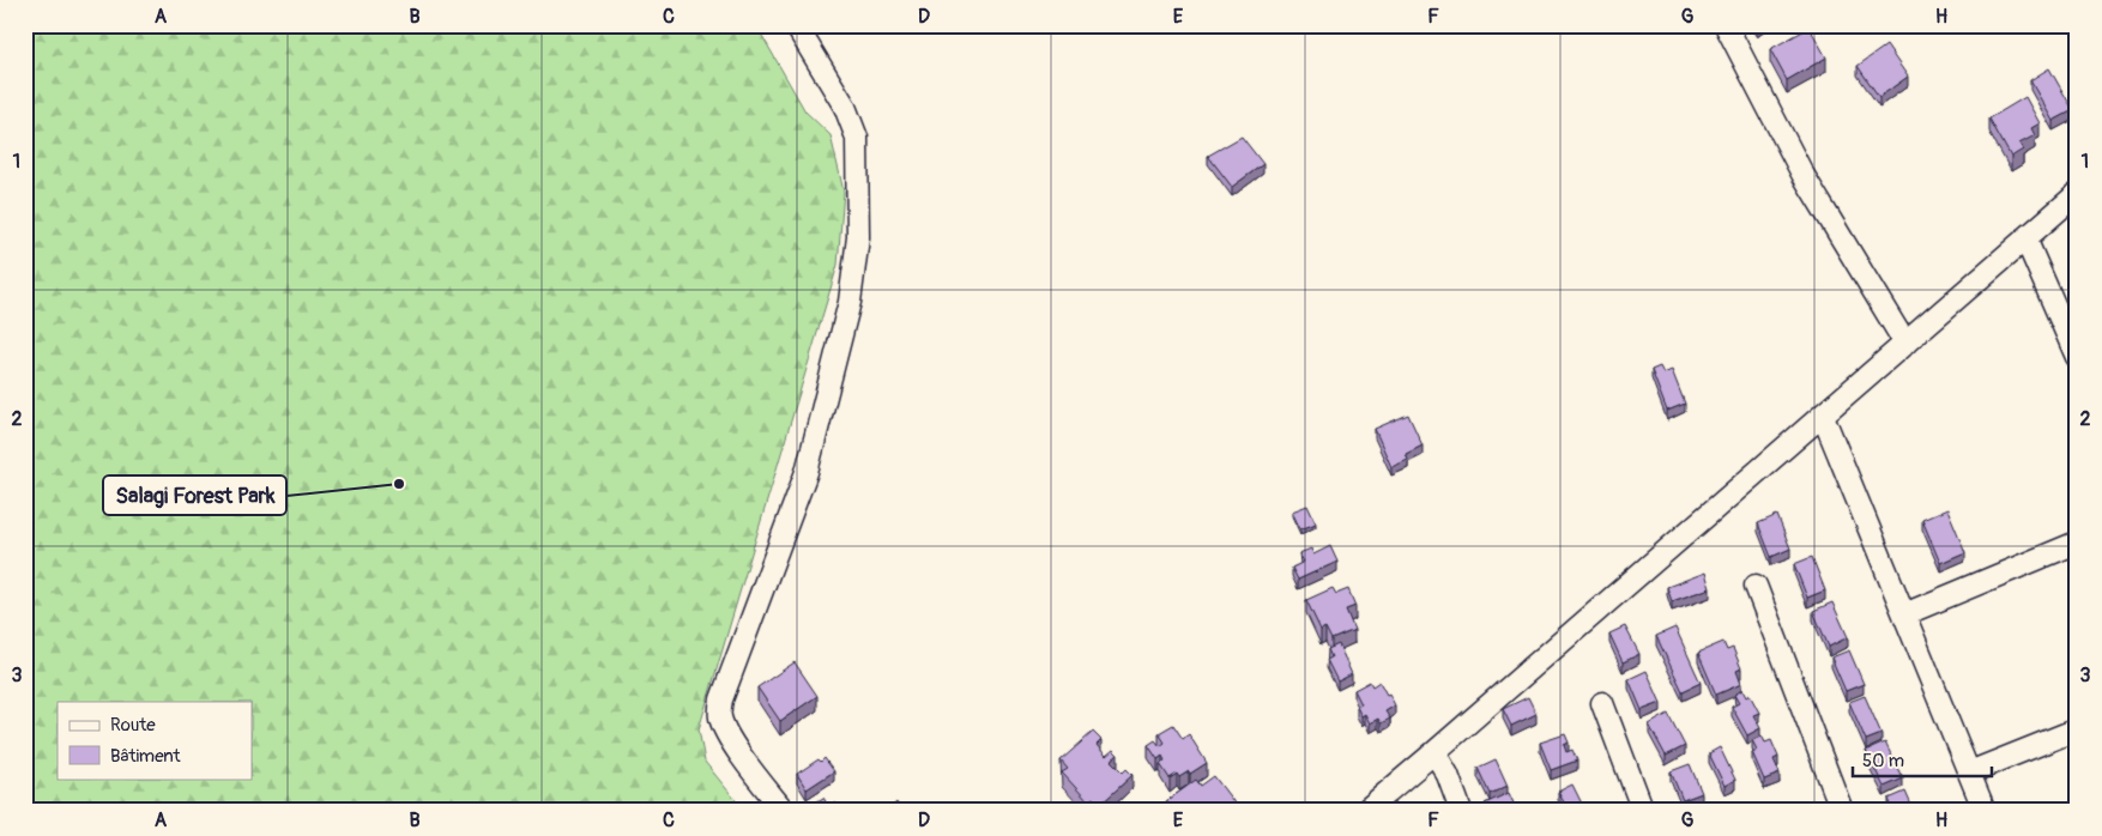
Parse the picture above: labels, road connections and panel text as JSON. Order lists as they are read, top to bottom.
{
  "places": ["Salagi Forest Park"],
  "legend": ["Route", "Bâtiment"],
  "scale_bar": "50 m",
  "grid": {
    "columns": [
      "A",
      "B",
      "C",
      "D",
      "E",
      "F",
      "G",
      "H"
    ],
    "rows": ["1", "2", "3"]
  }
}
